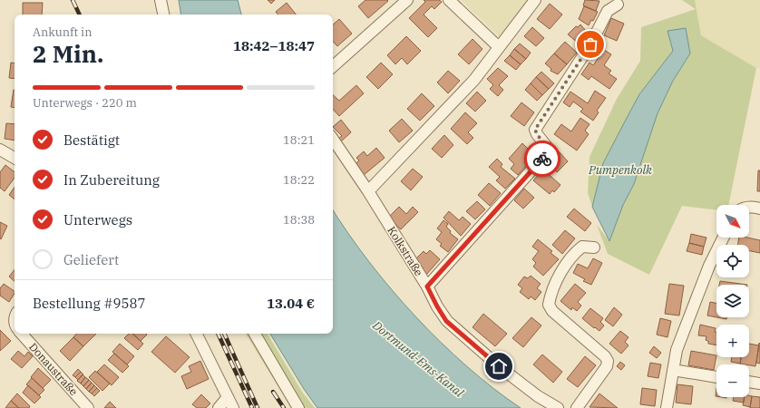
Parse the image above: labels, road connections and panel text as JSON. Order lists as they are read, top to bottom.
{
  "streets": {
    "street": ["Kolkstraße", "Donaustraße"]
  },
  "water": ["Pumpenkolk", "Dortmund-Ems-Kanal"],
  "north": "bottom right",
  "page": {
    "heading": ["2 Min.", "Ankunft in", "18:42–18:47"],
    "panel": ["Bestellung #9587", "13.04 €"],
    "bar": "Unterwegs · 220 m",
    "list": [
      ["Bestätigt", "18:21"],
      ["In Zubereitung", "18:22"],
      ["Unterwegs", "18:38"],
      "Geliefert"
    ],
    "map_buttons": ["+", "−"]
  }
}
